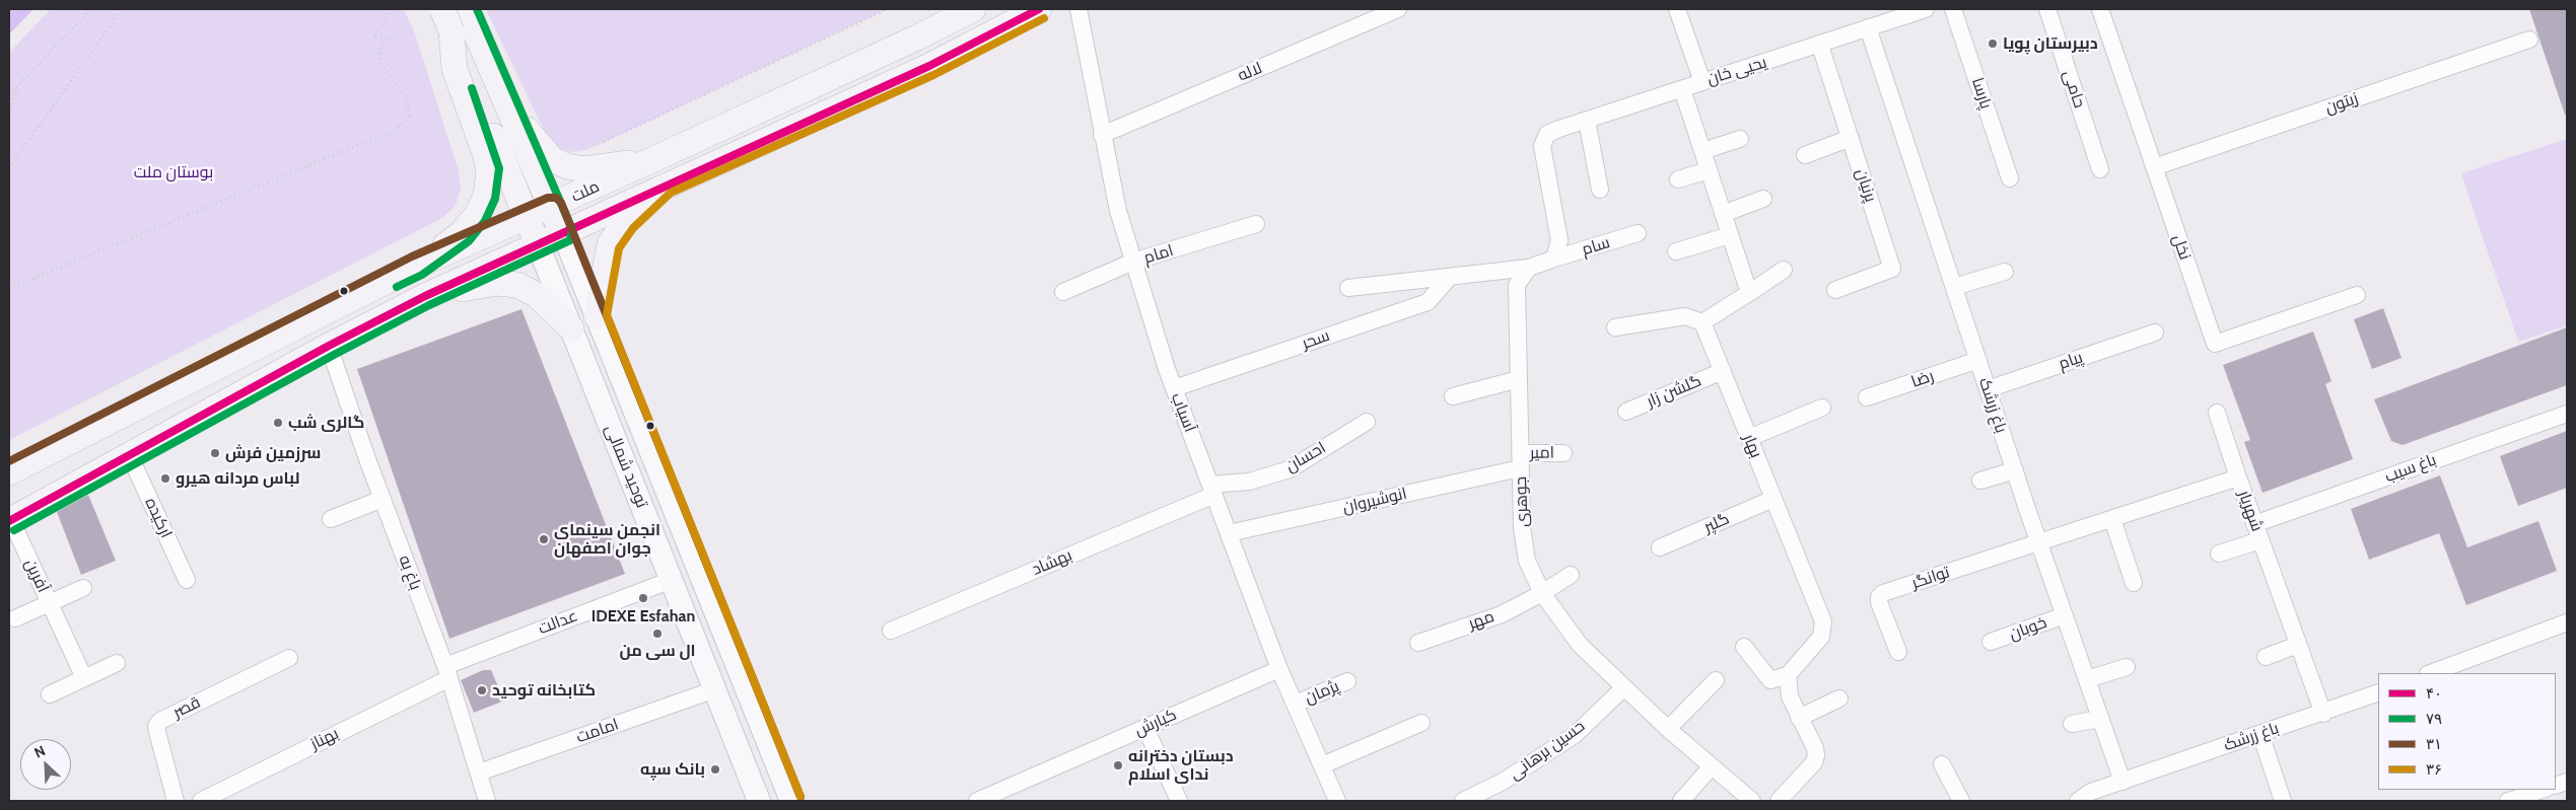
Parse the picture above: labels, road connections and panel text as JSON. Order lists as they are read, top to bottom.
{
  "streets": {
    "main road": ["ملت", "توحید شمالی"],
    "street": [
      "یحیی خان",
      "لاله",
      "حامی",
      "پارسا",
      "زیتون",
      "پرنیان",
      "سام",
      "نخل",
      "امام",
      "سحر",
      "پیام",
      "رضا",
      "گلشن زار",
      "باغ زرشک",
      "آسیاب",
      "بهار",
      "امیر",
      "احسان",
      "باغ سیب",
      "انوشیروان",
      "جوهری",
      "شهریار",
      "ارکیده",
      "گلپر",
      "بهشاد",
      "باغ به",
      "آفرین",
      "توانگر",
      "مهر",
      "عدالت",
      "خوبان",
      "پژمان",
      "قصر",
      "کیارش",
      "امامت",
      "بهناز",
      "حسین برهانی"
    ]
  },
  "crossings": [
    ["یحیی خان", "پرنیان"],
    ["یحیی خان", "سام"],
    ["یحیی خان", "باغ زرشک"],
    ["لاله", "آسیاب"],
    ["زیتون", "نخل"],
    ["ملت", "توحید شمالی"],
    ["ملت", "ارکیده"],
    ["ملت", "باغ به"],
    ["ملت", "آفرین"],
    ["امام", "آسیاب"],
    ["سحر", "آسیاب"],
    ["پیام", "باغ زرشک"],
    ["رضا", "باغ زرشک"],
    ["گلشن زار", "بهار"],
    ["باغ زرشک", "شهریار"],
    ["باغ زرشک", "توانگر"],
    ["باغ زرشک", "خوبان"],
    ["آسیاب", "احسان"],
    ["آسیاب", "انوشیروان"],
    ["آسیاب", "بهشاد"],
    ["آسیاب", "پژمان"],
    ["آسیاب", "کیارش"],
    ["بهار", "گلپر"],
    ["امیر", "انوشیروان"],
    ["امیر", "جوهری"],
    ["احسان", "بهشاد"],
    ["توحید شمالی", "عدالت"],
    ["توحید شمالی", "امامت"],
    ["باغ سیب", "شهریار"],
    ["انوشیروان", "جوهری"],
    ["جوهری", "مهر"],
    ["جوهری", "حسین برهانی"],
    ["شهریار", "توانگر"],
    ["باغ به", "عدالت"],
    ["باغ به", "امامت"],
    ["باغ به", "بهناز"],
    ["عدالت", "بهناز"]
  ],
  "parks": ["بوستان ملت"],
  "places": [
    "دبیرستان پویا",
    "گالری شب",
    "سرزمین فرش",
    "لباس مردانه هیرو",
    "انجمن سینمای جوان اصفهان",
    "IDEXE Esfahan",
    "ال سی من",
    "کتابخانه توحید",
    "دبستان دخترانه ندای اسلام",
    "بانک سپه"
  ],
  "lines": [
    "transit line ۴۰",
    "transit line ۷۹",
    "transit line ۳۶",
    "transit line ۳۱"
  ],
  "legend": [
    "۴۰",
    "۷۹",
    "۳۱",
    "۳۶"
  ],
  "north": "top left"
}
